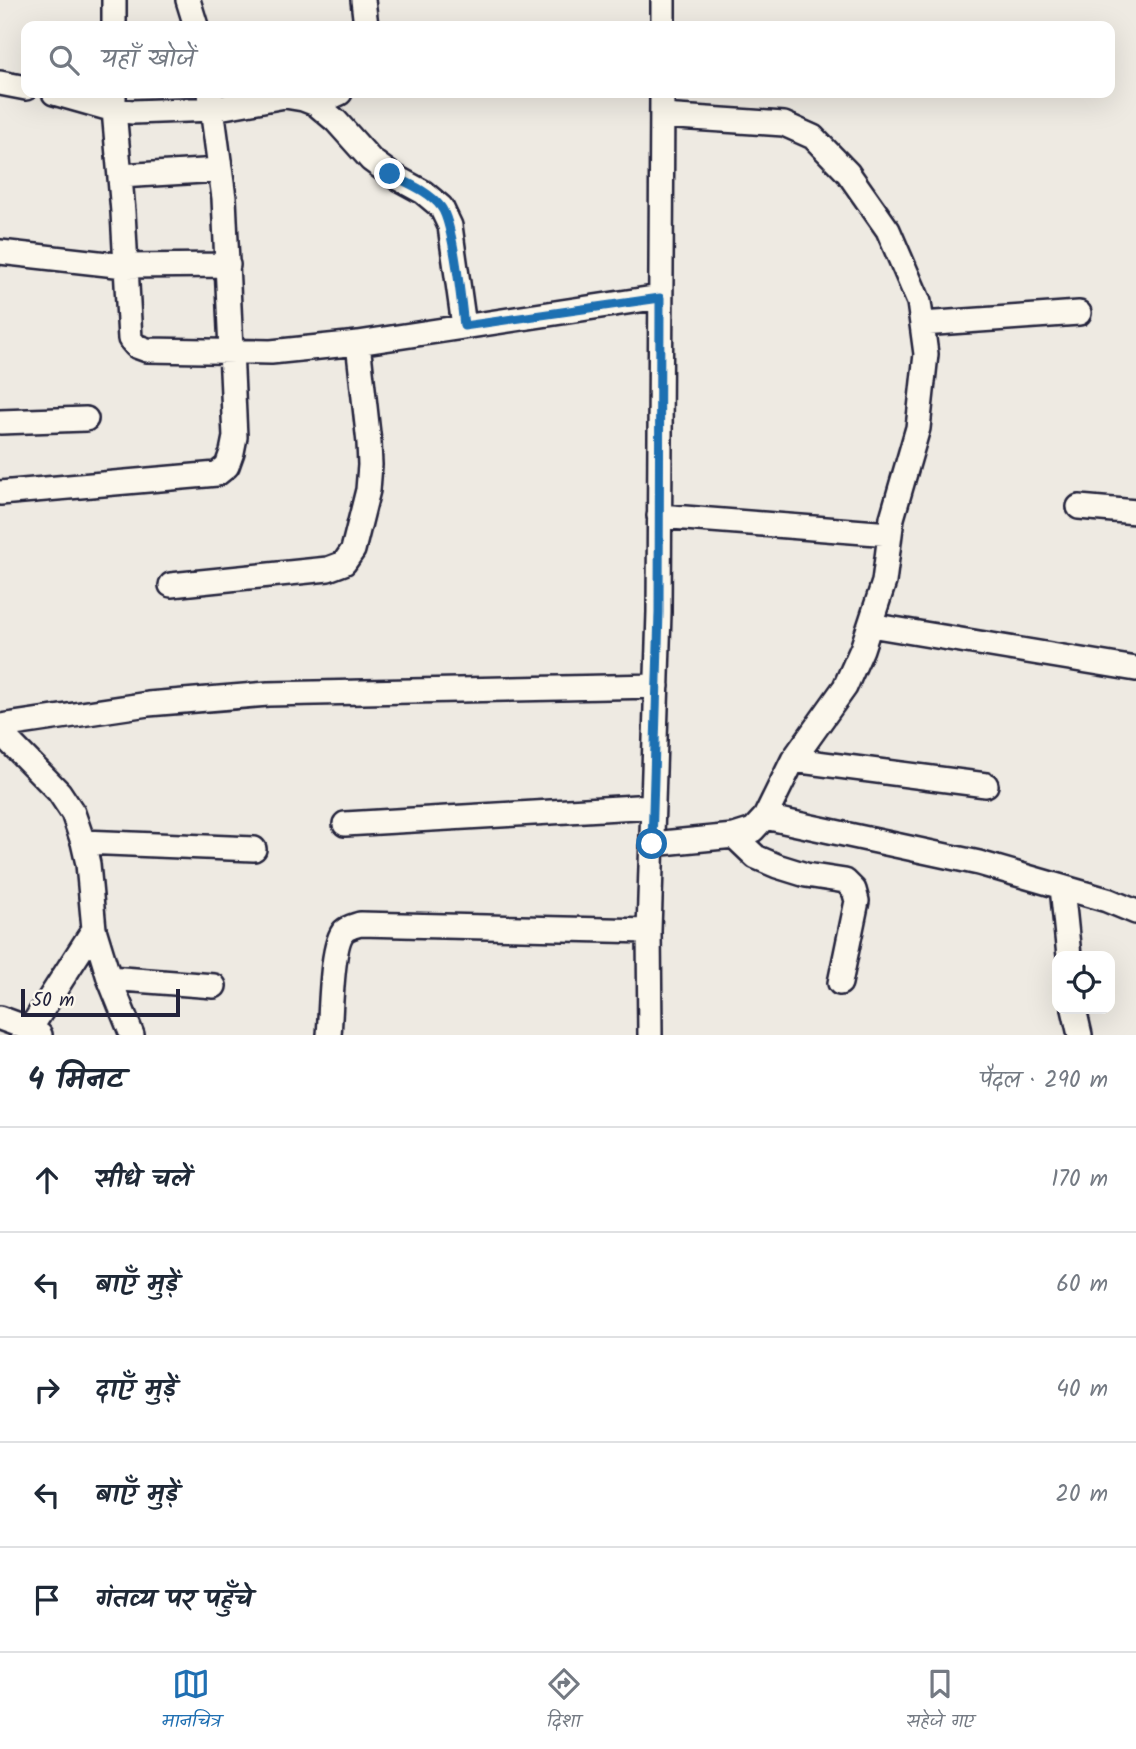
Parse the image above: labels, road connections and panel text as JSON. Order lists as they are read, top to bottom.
{
  "scale_bar": "50 m",
  "page": {
    "search": "यहाँ खोजें",
    "scale": "50 m",
    "heading": ["4 मिनट", "पैदल · 290 m"],
    "list": [
      ["सीधे चलें", "170 m"],
      ["बाएँ मुड़ें", "60 m"],
      ["दाएँ मुड़ें", "40 m"],
      ["बाएँ मुड़ें", "20 m"],
      "गंतव्य पर पहुँचे"
    ],
    "nav": ["मानचित्र", "दिशा", "सहेजे गए"]
  }
}
